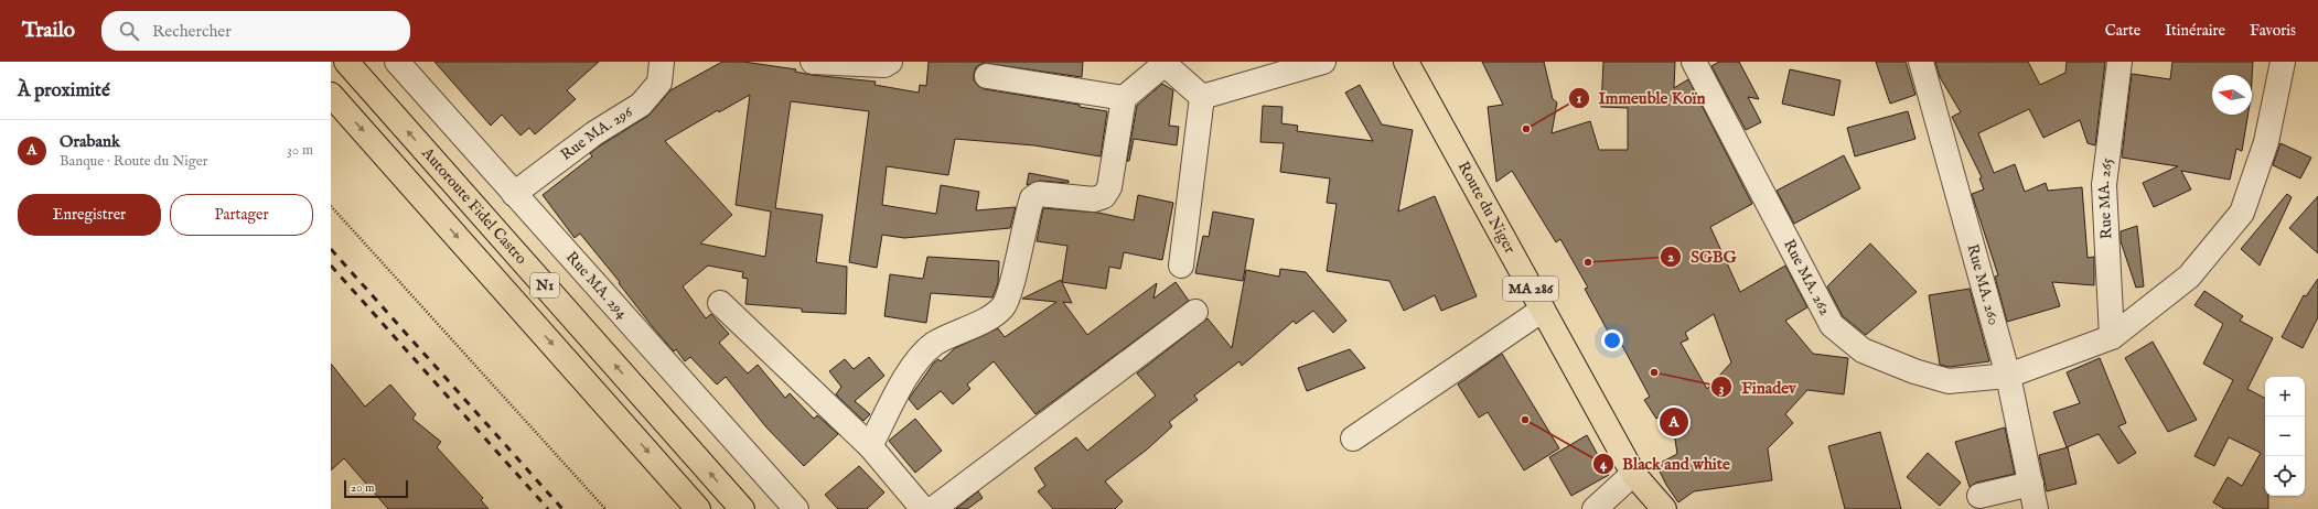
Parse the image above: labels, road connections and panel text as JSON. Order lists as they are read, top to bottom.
{
  "streets": {
    "main road": [
      "Autoroute Fidel Castro",
      "Route du Niger",
      "N1",
      "MA 286"
    ],
    "street": [
      "Rue MA. 296",
      "Rue MA. 265",
      "Rue MA. 262",
      "Rue MA. 260",
      "Rue MA. 294"
    ]
  },
  "crossings": [
    ["Rue MA. 296", "Rue MA. 294"],
    ["Rue MA. 265", "Rue MA. 262"],
    ["Rue MA. 262", "Rue MA. 260"]
  ],
  "places": [
    "Immeuble Koïn",
    "SGBG",
    "Finadev",
    "Black and white"
  ],
  "scale_bar": "20 m",
  "north": "left",
  "page": {
    "header": "Trailo",
    "search": "Rechercher",
    "nav": ["Carte", "Itinéraire", "Favoris"],
    "heading": "À proximité",
    "list": [
      {
        "mark": "A",
        "name": "Orabank",
        "note": "Banque · Route du Niger",
        "value": "30 m"
      }
    ],
    "buttons": ["Enregistrer", "Partager"],
    "map_buttons": ["+", "−"],
    "pins": "A",
    "scale": "20 m"
  }
}
